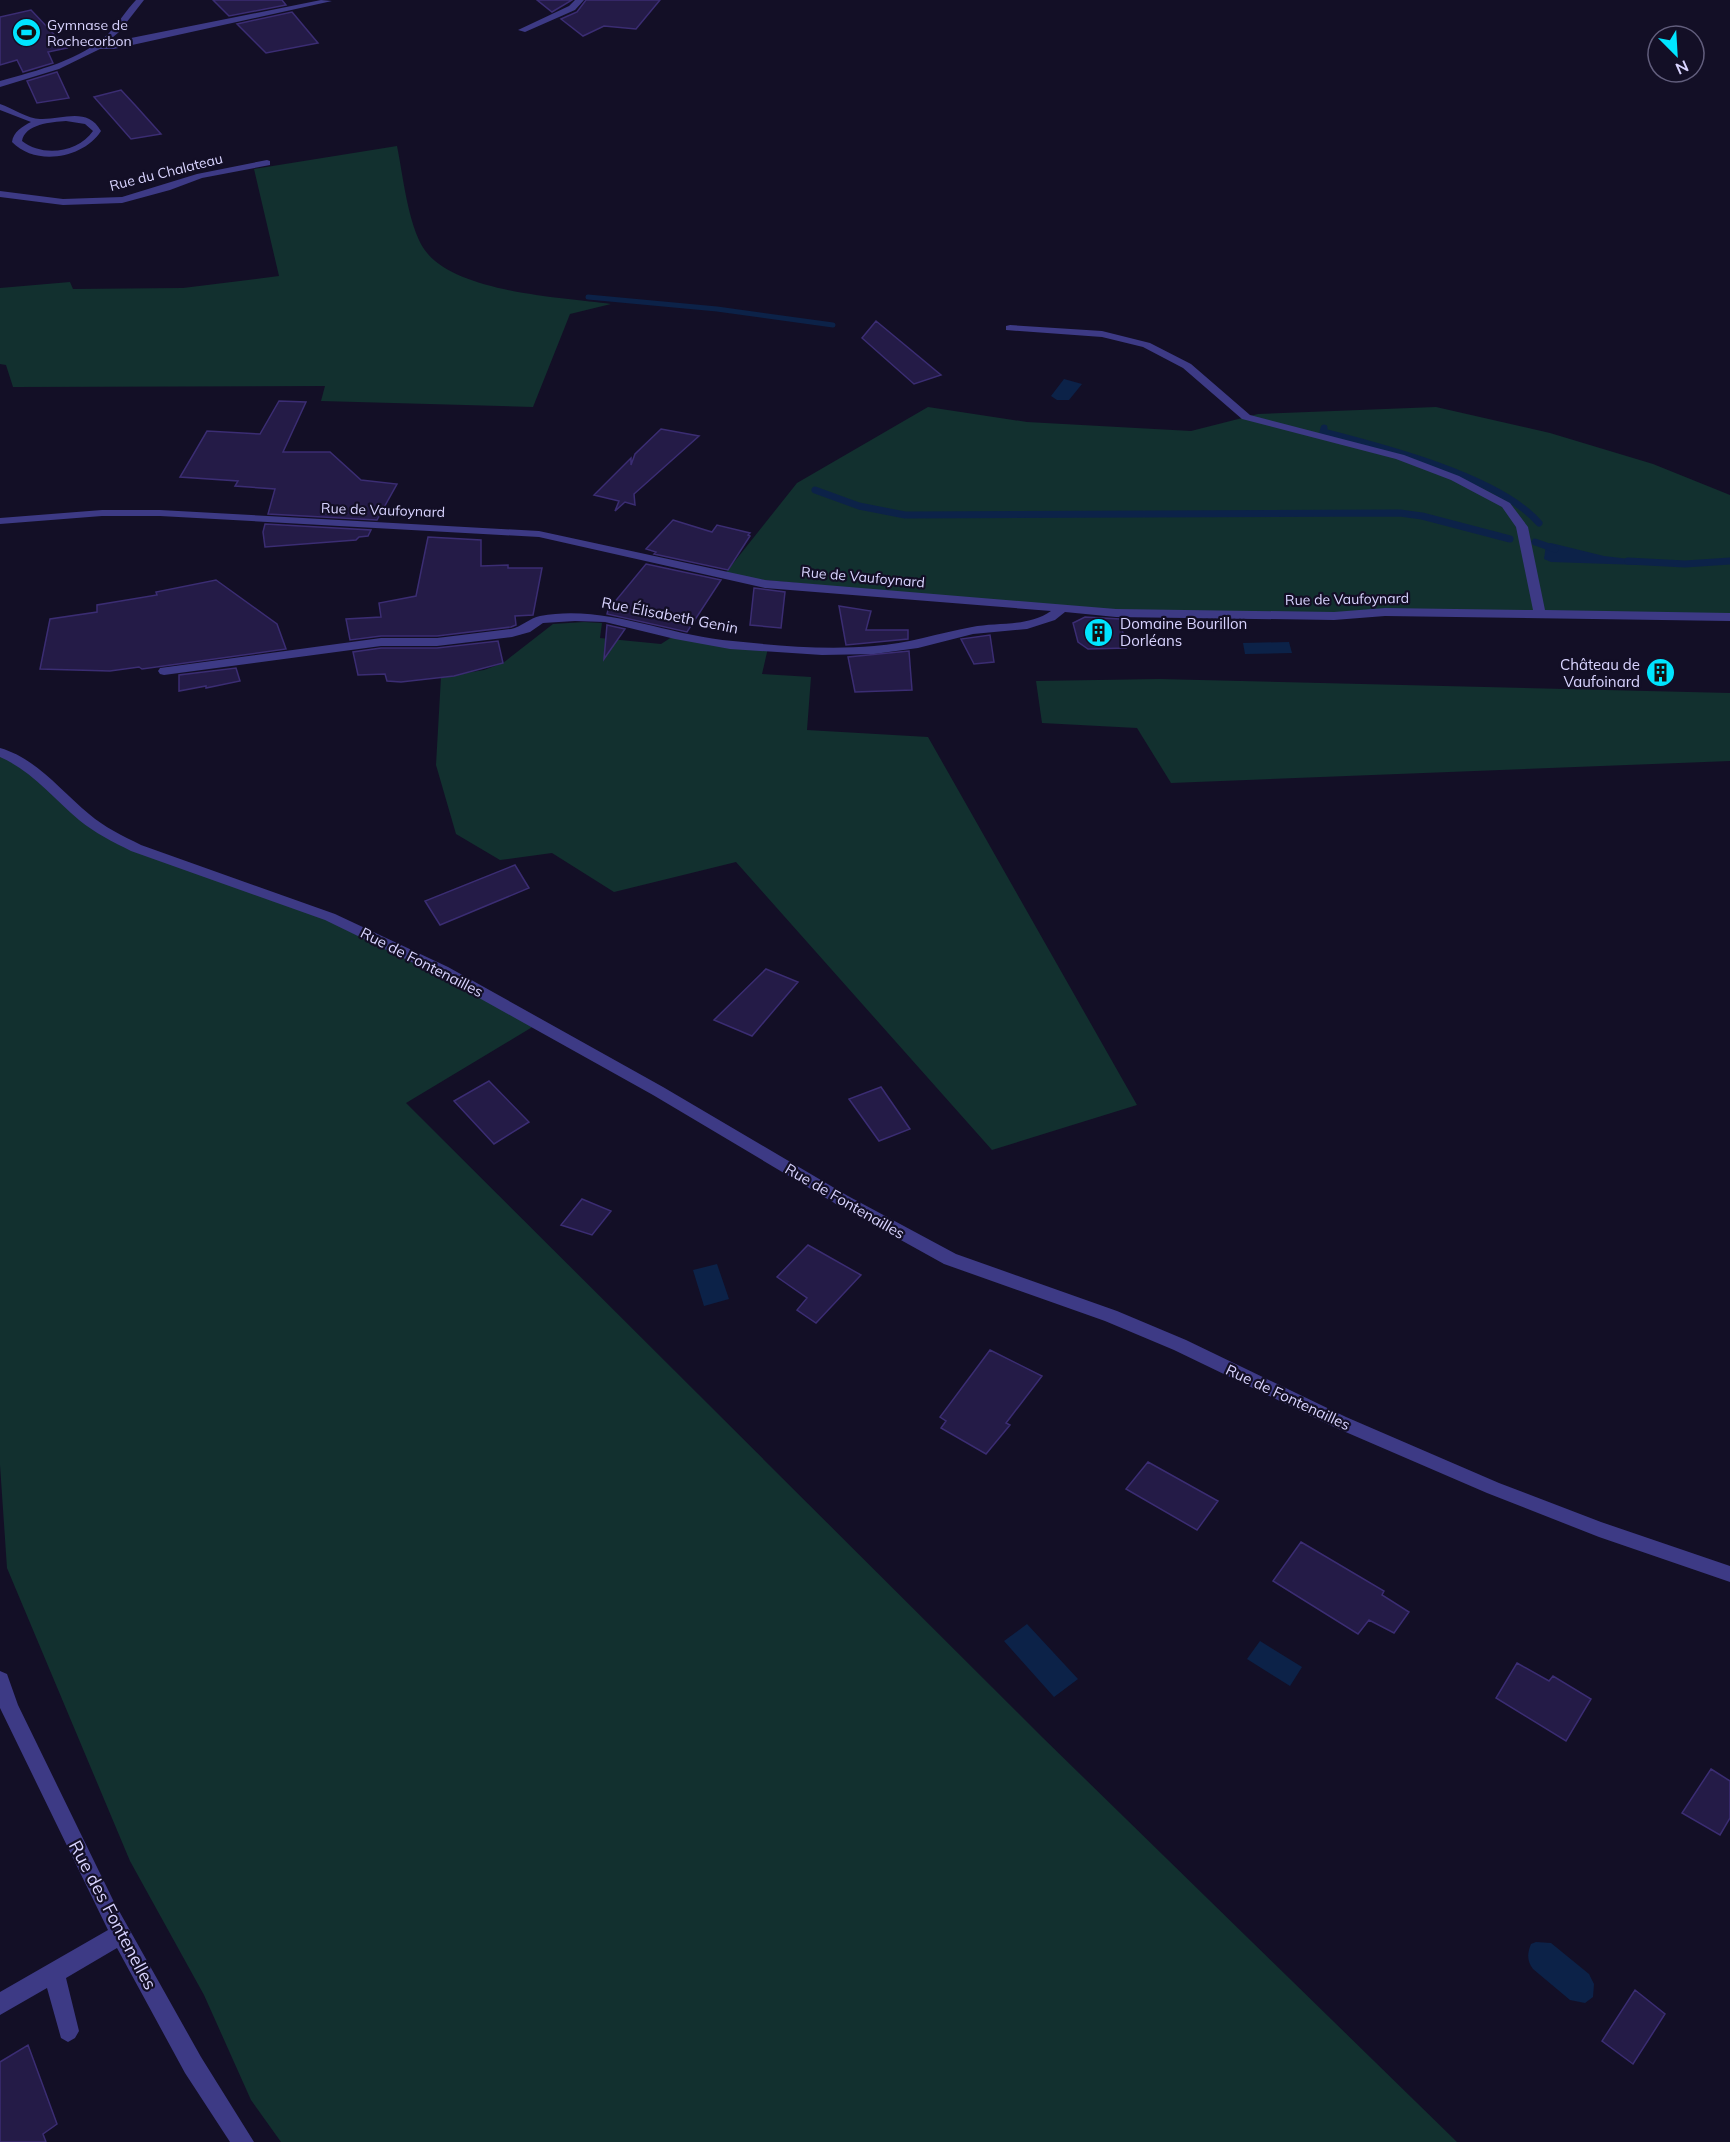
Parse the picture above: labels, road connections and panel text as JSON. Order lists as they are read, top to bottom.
{
  "streets": {
    "street": [
      "Rue du Chalateau",
      "Rue de Vaufoynard",
      "Rue Élisabeth Genin",
      "Rue de Fontenailles",
      "Rue des Fontenelles"
    ]
  },
  "crossings": [
    ["Rue de Vaufoynard", "Rue Élisabeth Genin"]
  ],
  "places": {
    "sports": ["Gymnase de Rochecorbon"],
    "building": ["Domaine Bourillon Dorléans", "Château de Vaufoinard"]
  },
  "north": "bottom right"
}
